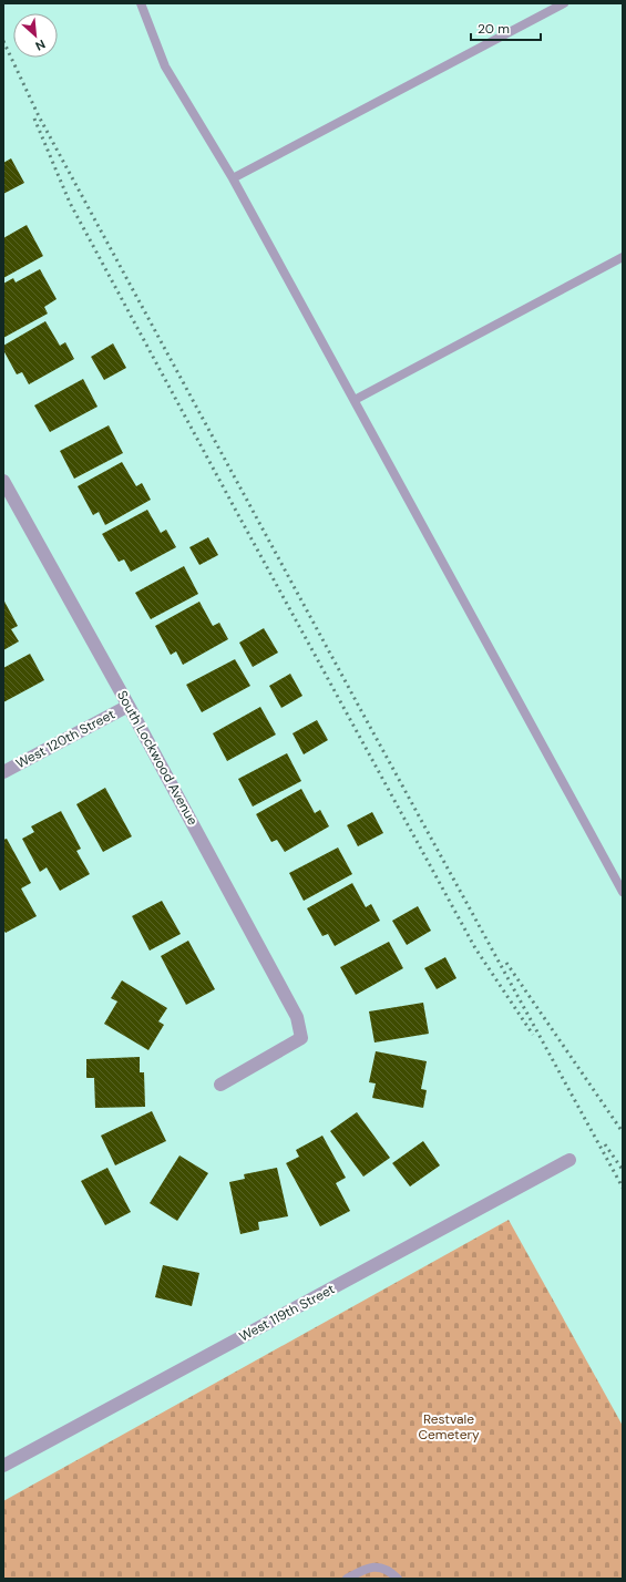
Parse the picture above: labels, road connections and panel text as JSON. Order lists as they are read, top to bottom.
{
  "streets": {
    "street": ["West 120th Street", "South Lockwood Avenue", "West 119th Street"]
  },
  "crossings": [
    ["West 120th Street", "South Lockwood Avenue"]
  ],
  "parks": ["Restvale Cemetery"],
  "scale_bar": "20 m",
  "north": "bottom right"
}
